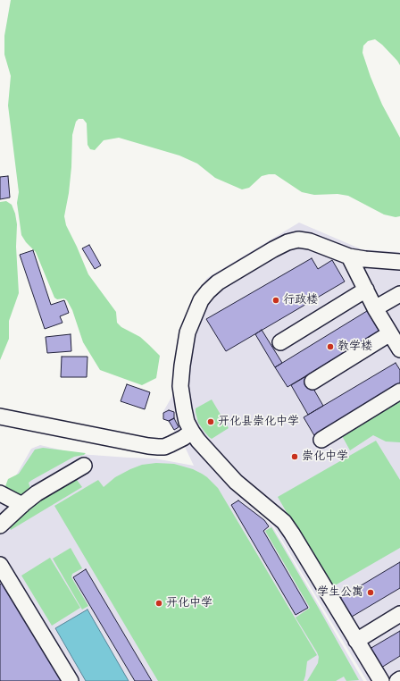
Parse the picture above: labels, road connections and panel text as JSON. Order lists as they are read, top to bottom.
{
  "places": [
    "行政楼",
    "教学楼",
    "开化县崇化中学",
    "崇化中学",
    "学生公寓",
    "开化中学"
  ]
}
